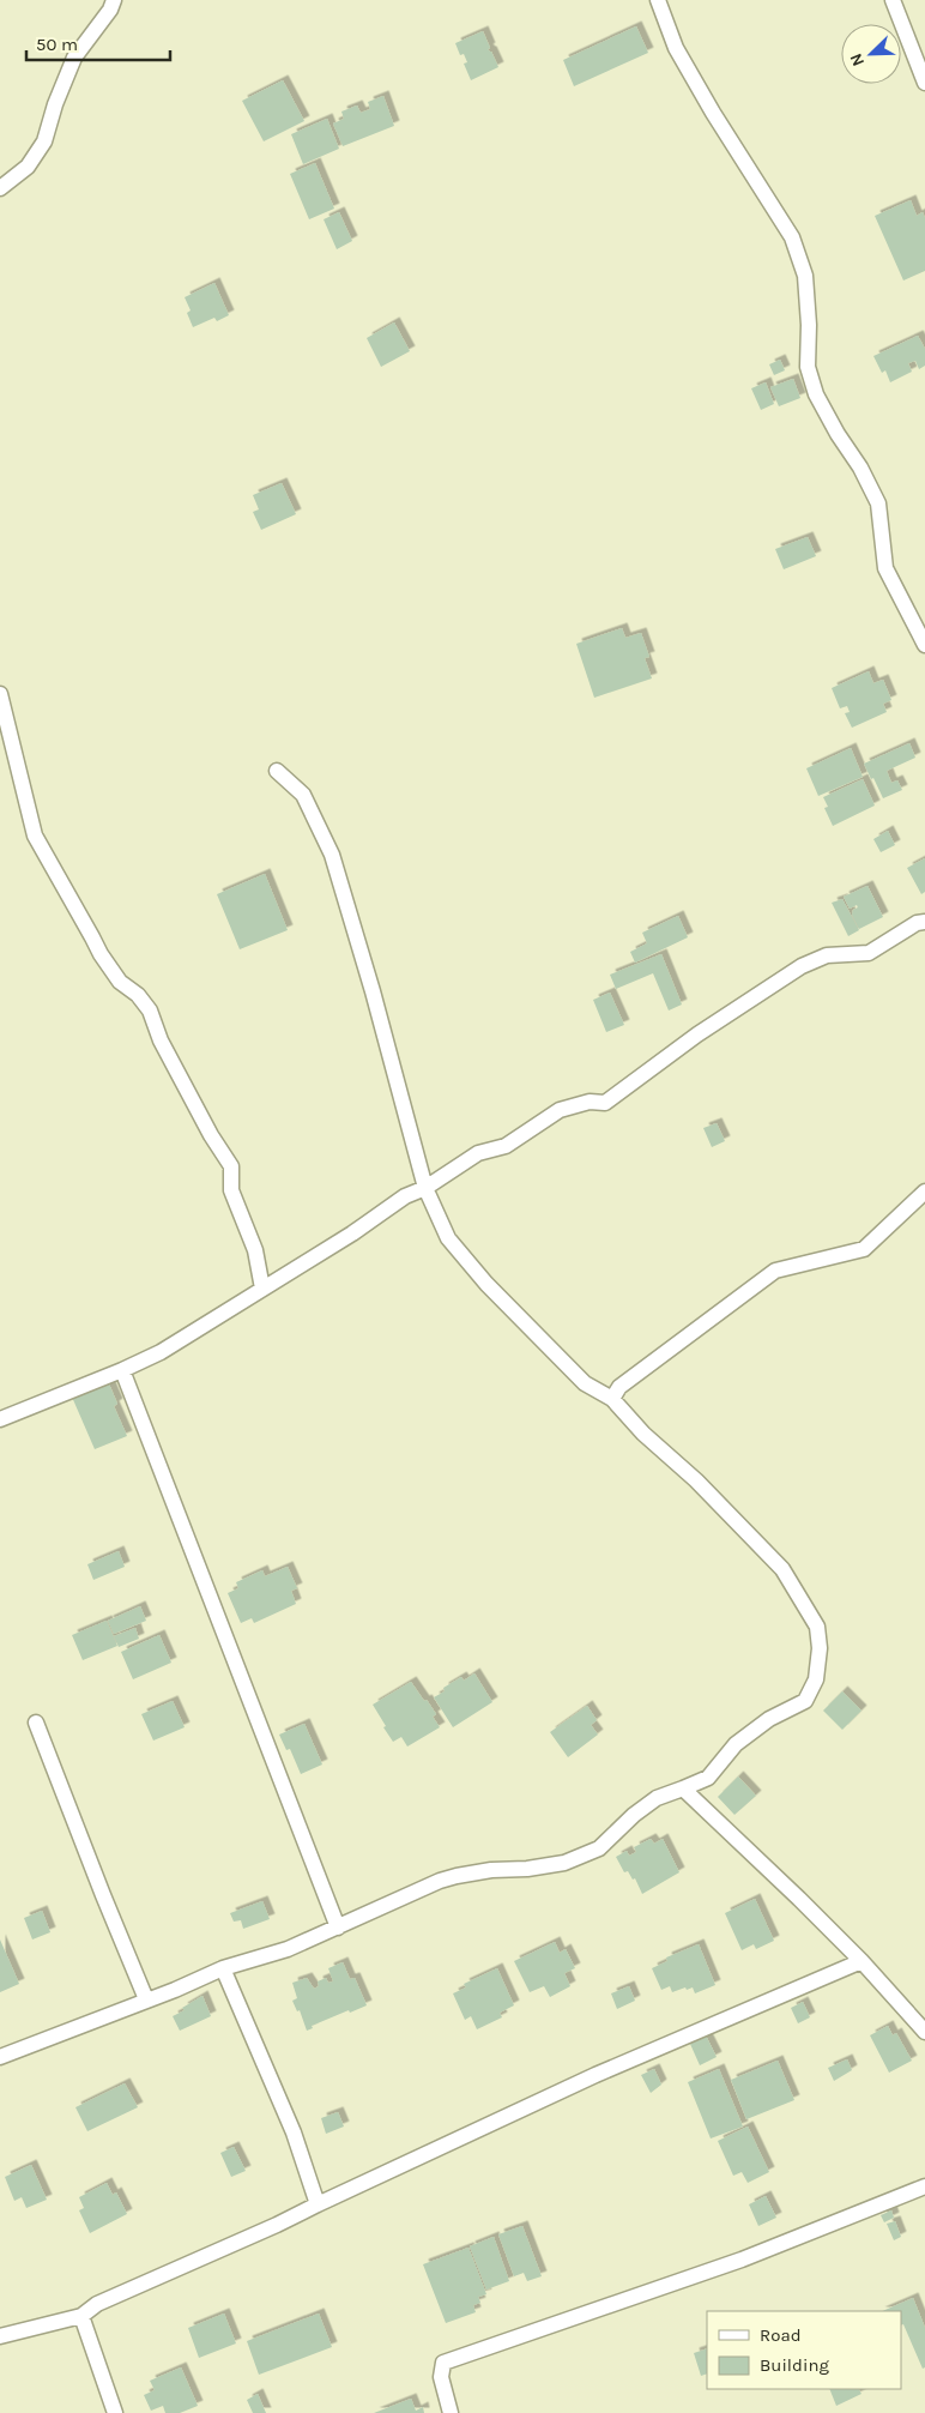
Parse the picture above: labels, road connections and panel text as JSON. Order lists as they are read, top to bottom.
{
  "legend": ["Road", "Building"],
  "scale_bar": "50 m",
  "north": "bottom left"
}
